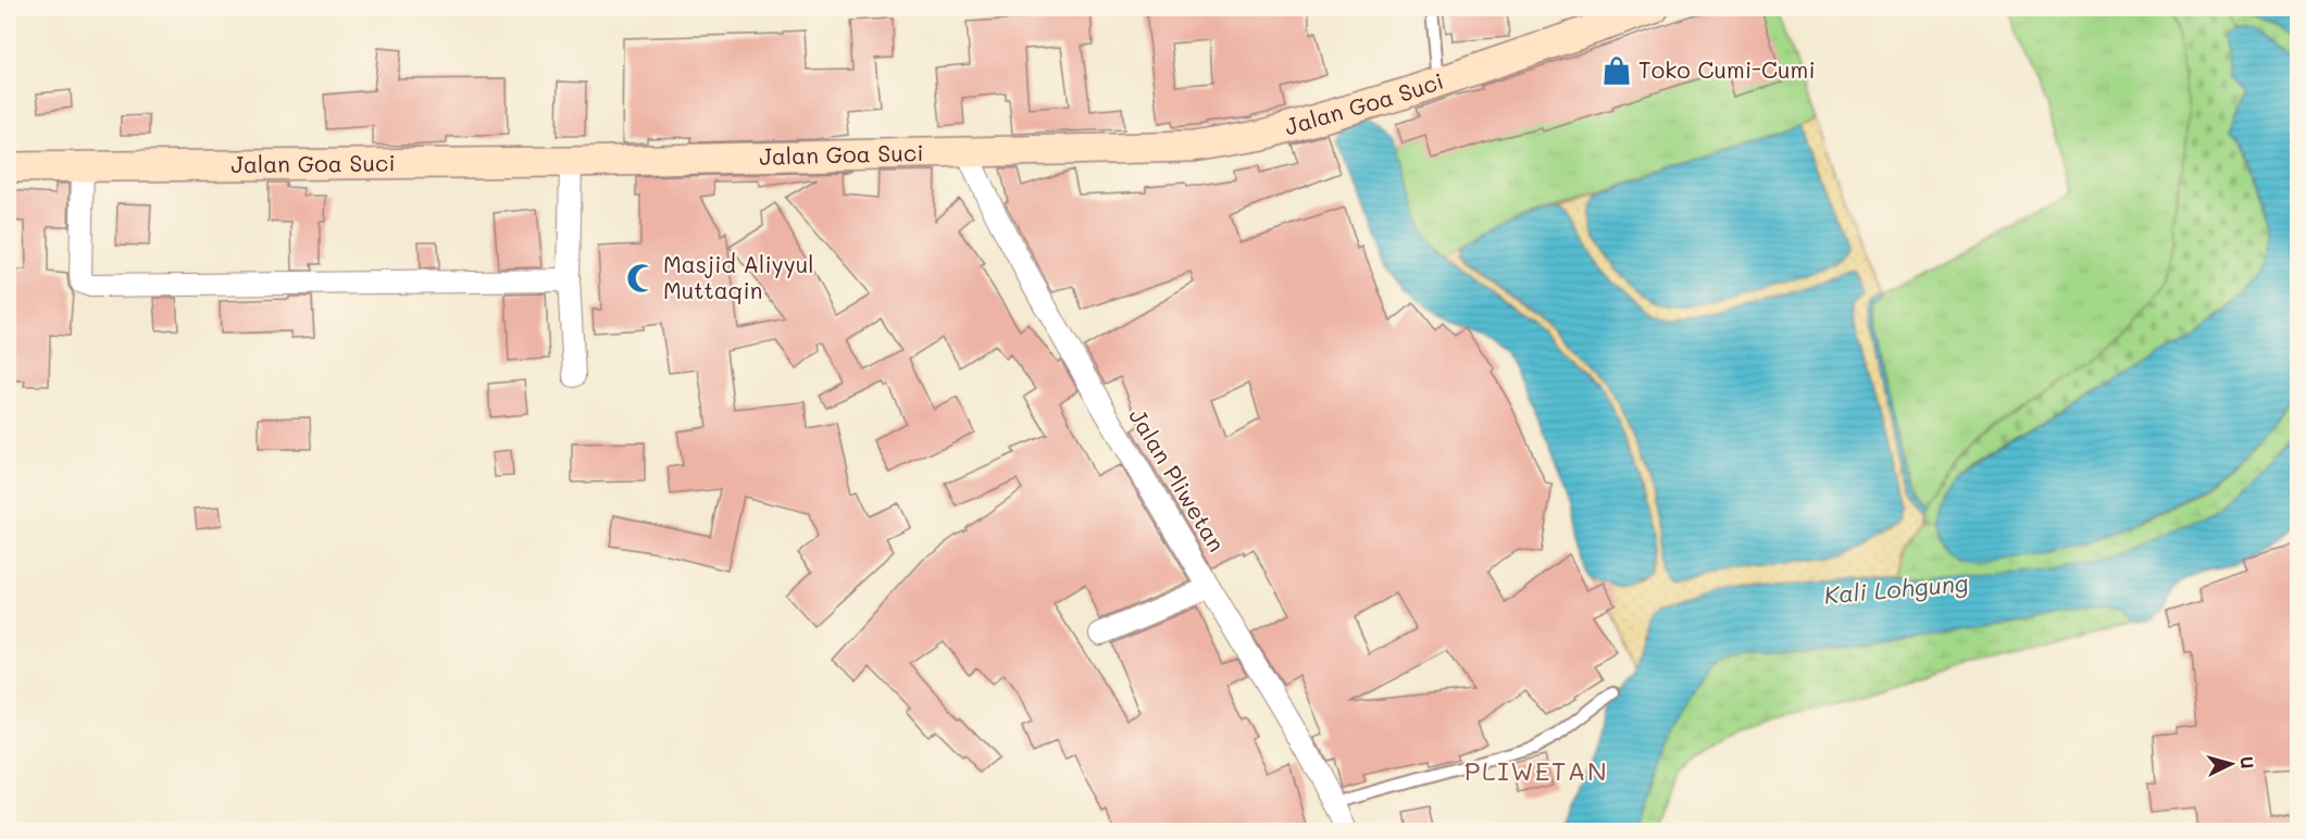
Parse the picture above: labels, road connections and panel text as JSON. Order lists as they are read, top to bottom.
{
  "streets": {
    "street": ["Jalan Goa Suci", "Jalan Pliwetan"]
  },
  "crossings": [
    ["Jalan Goa Suci", "Jalan Pliwetan"]
  ],
  "districts": ["PLIWETAN"],
  "water": ["Kali Lohgung"],
  "places": {
    "shop": ["Toko Cumi-Cumi"],
    "mosque": ["Masjid Aliyyul Muttaqin"]
  },
  "north": "right"
}
